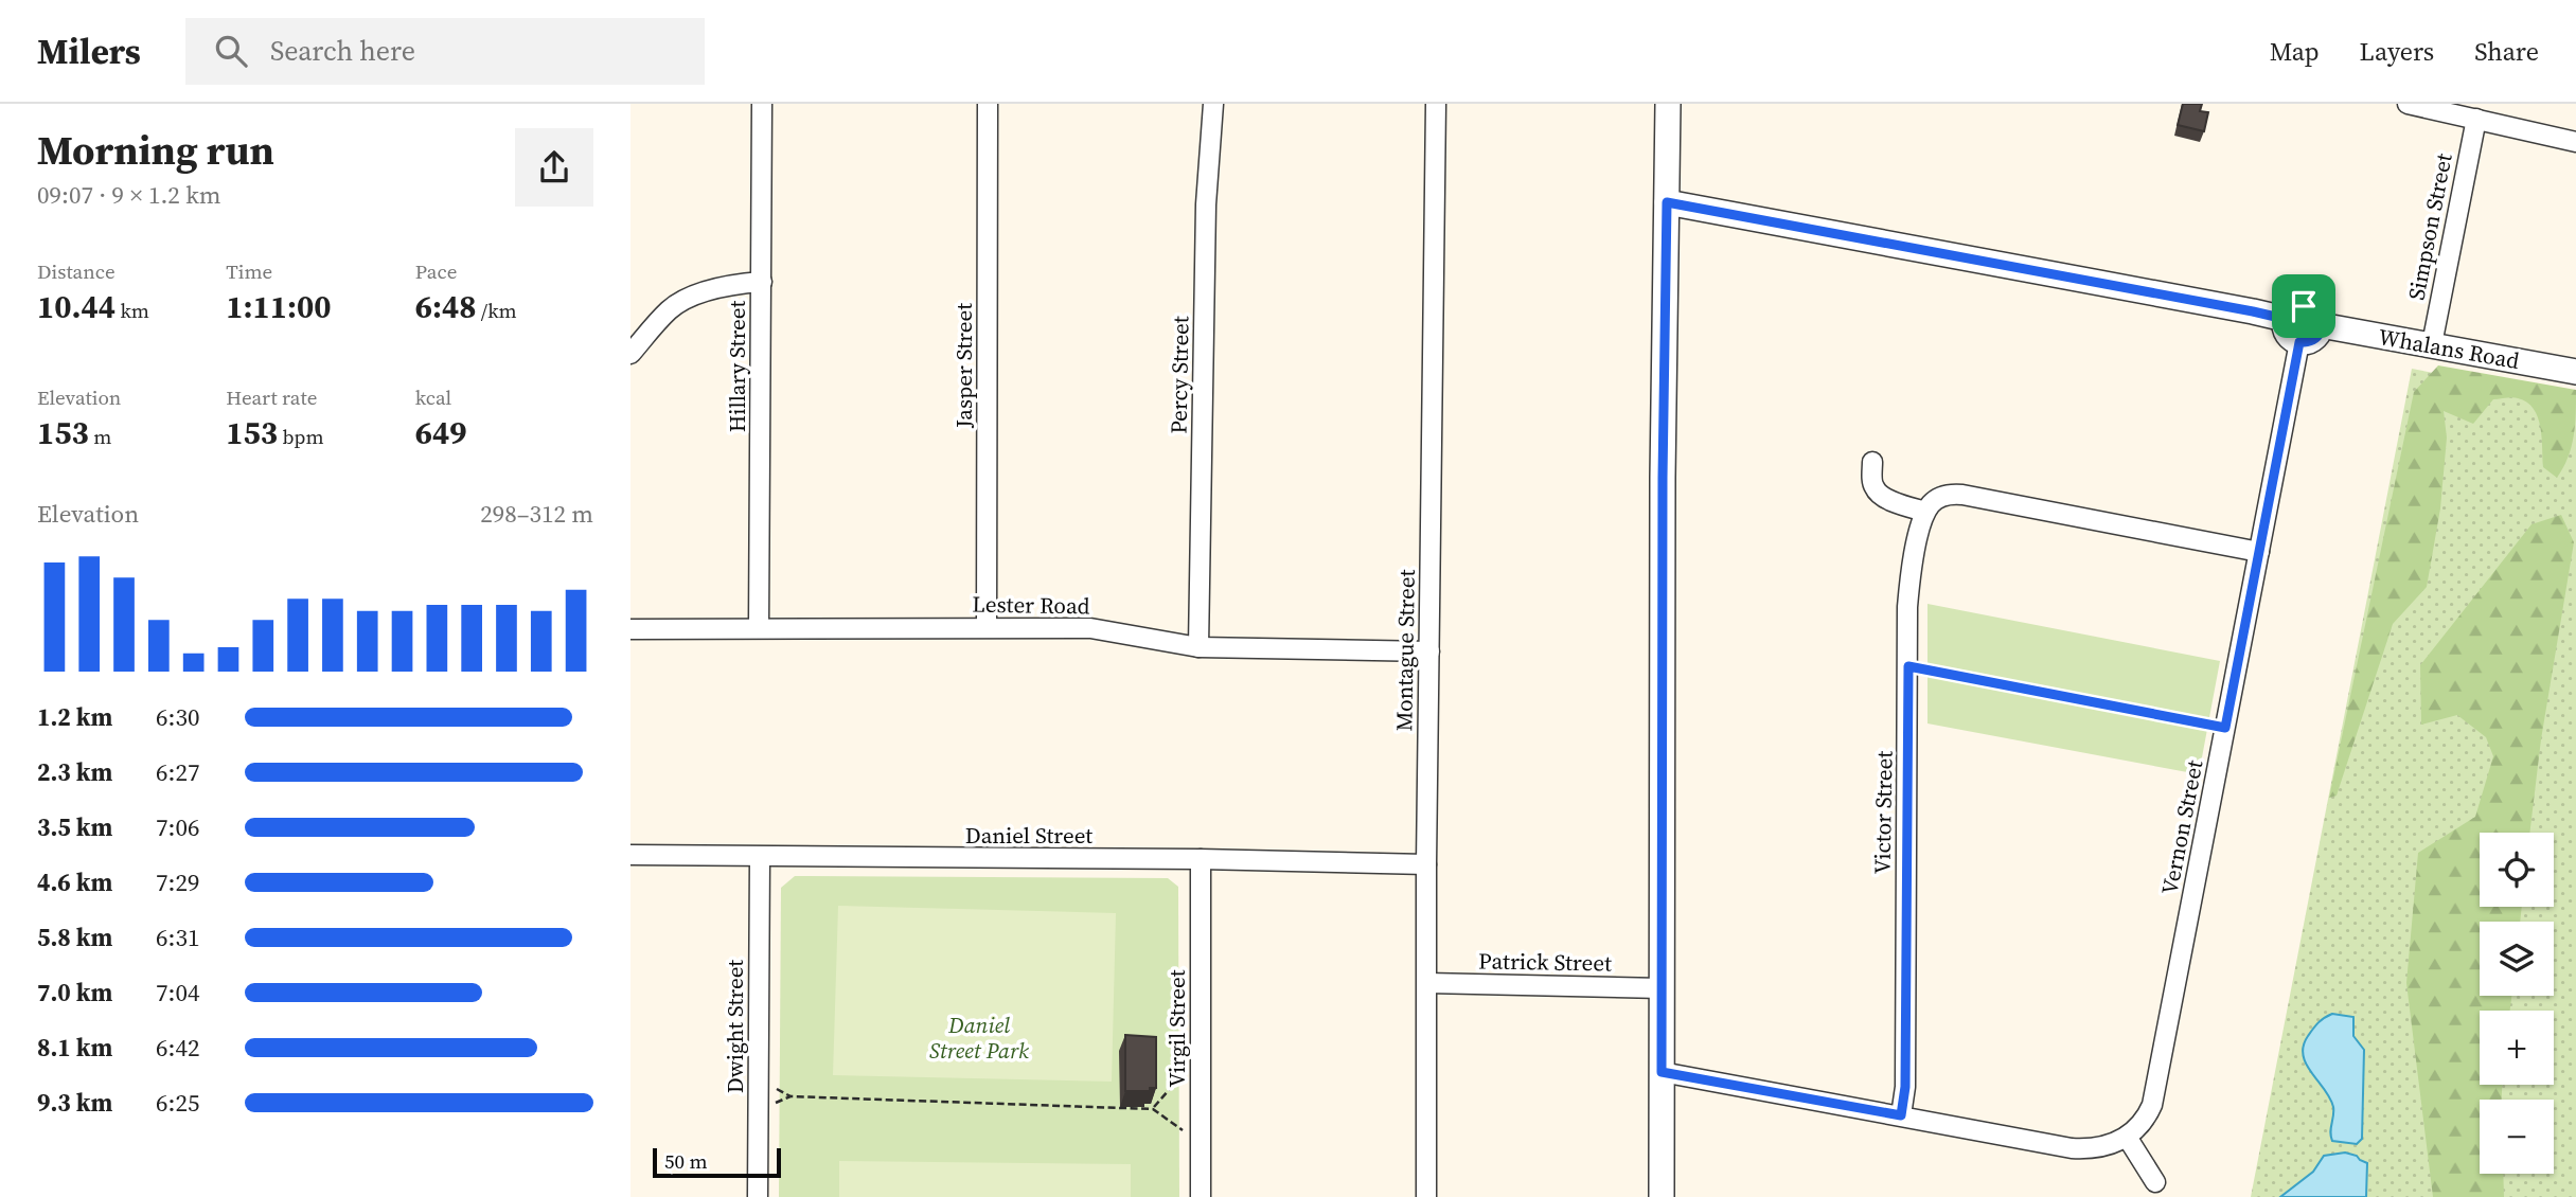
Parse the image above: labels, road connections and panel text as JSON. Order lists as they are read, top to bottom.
{
  "streets": {
    "street": [
      "Simpson Street",
      "Whalans Road",
      "Jasper Street",
      "Hillary Street",
      "Percy Street",
      "Lester Road",
      "Montague Street",
      "Victor Street",
      "Vernon Street",
      "Daniel Street",
      "Patrick Street",
      "Dwight Street",
      "Virgil Street"
    ]
  },
  "crossings": [
    ["Simpson Street", "Whalans Road"],
    ["Whalans Road", "Vernon Street"],
    ["Jasper Street", "Lester Road"],
    ["Hillary Street", "Lester Road"],
    ["Percy Street", "Lester Road"],
    ["Lester Road", "Montague Street"],
    ["Montague Street", "Daniel Street"],
    ["Montague Street", "Patrick Street"],
    ["Daniel Street", "Dwight Street"],
    ["Daniel Street", "Virgil Street"]
  ],
  "parks": ["Daniel Street Park"],
  "scale_bar": "50 m",
  "page": {
    "header": "Milers",
    "search": "Search here",
    "nav": ["Map", "Layers", "Share"],
    "heading": ["Morning run", "09:07 · 9 × 1.2 km"],
    "stats": [
      ["Distance", "10.44 km"],
      ["Time", "1:11:00"],
      ["Pace", "6:48 /km"],
      ["Elevation", "153 m"],
      ["Heart rate", "153 bpm"],
      ["kcal", "649"]
    ],
    "chart": ["Elevation", "298–312 m"],
    "list": [
      {
        "name": "1.2 km",
        "note": "6:30"
      },
      {
        "name": "2.3 km",
        "note": "6:27"
      },
      {
        "name": "3.5 km",
        "note": "7:06"
      },
      {
        "name": "4.6 km",
        "note": "7:29"
      },
      {
        "name": "5.8 km",
        "note": "6:31"
      },
      {
        "name": "7.0 km",
        "note": "7:04"
      },
      {
        "name": "8.1 km",
        "note": "6:42"
      },
      {
        "name": "9.3 km",
        "note": "6:25"
      }
    ],
    "map_buttons": ["+", "−"],
    "scale": "50 m"
  }
}
